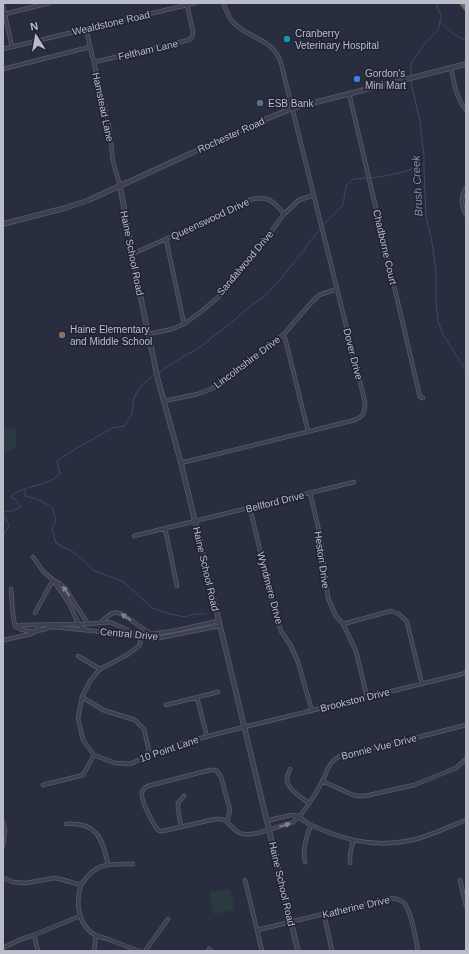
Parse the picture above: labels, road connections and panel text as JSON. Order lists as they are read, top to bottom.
{
  "streets": {
    "street": [
      "Wealdstone Road",
      "Feltham Lane",
      "Hamstead Lane",
      "Rochester Road",
      "Queenswood Drive",
      "Chadborne Court",
      "Haine School Road",
      "Sandalwood Drive",
      "Dover Drive",
      "Lincolnshire Drive",
      "Bellford Drive",
      "Heston Drive",
      "Wyndmere Drive",
      "Central Drive",
      "Brookston Drive",
      "Bonnie Vue Drive",
      "10 Point Lane",
      "Katherine Drive"
    ]
  },
  "crossings": [
    ["Wealdstone Road", "Feltham Lane"],
    ["Wealdstone Road", "Hamstead Lane"],
    ["Feltham Lane", "Hamstead Lane"],
    ["Hamstead Lane", "Rochester Road"],
    ["Hamstead Lane", "Haine School Road"],
    ["Rochester Road", "Chadborne Court"],
    ["Rochester Road", "Haine School Road"],
    ["Rochester Road", "Dover Drive"],
    ["Queenswood Drive", "Haine School Road"],
    ["Queenswood Drive", "Sandalwood Drive"],
    ["Haine School Road", "Sandalwood Drive"],
    ["Haine School Road", "Dover Drive"],
    ["Haine School Road", "Lincolnshire Drive"],
    ["Haine School Road", "Bellford Drive"],
    ["Haine School Road", "Central Drive"],
    ["Haine School Road", "Brookston Drive"],
    ["Haine School Road", "Bonnie Vue Drive"],
    ["Haine School Road", "10 Point Lane"],
    ["Haine School Road", "Katherine Drive"],
    ["Sandalwood Drive", "Dover Drive"],
    ["Dover Drive", "Lincolnshire Drive"],
    ["Bellford Drive", "Heston Drive"],
    ["Bellford Drive", "Wyndmere Drive"],
    ["Heston Drive", "Brookston Drive"],
    ["Wyndmere Drive", "Brookston Drive"],
    ["Brookston Drive", "10 Point Lane"]
  ],
  "water": ["Brush Creek"],
  "places": [
    "Cranberry Veterinary Hospital",
    "Gordon's Mini Mart",
    "ESB Bank",
    "Haine Elementary and Middle School"
  ],
  "north": "top"
}
